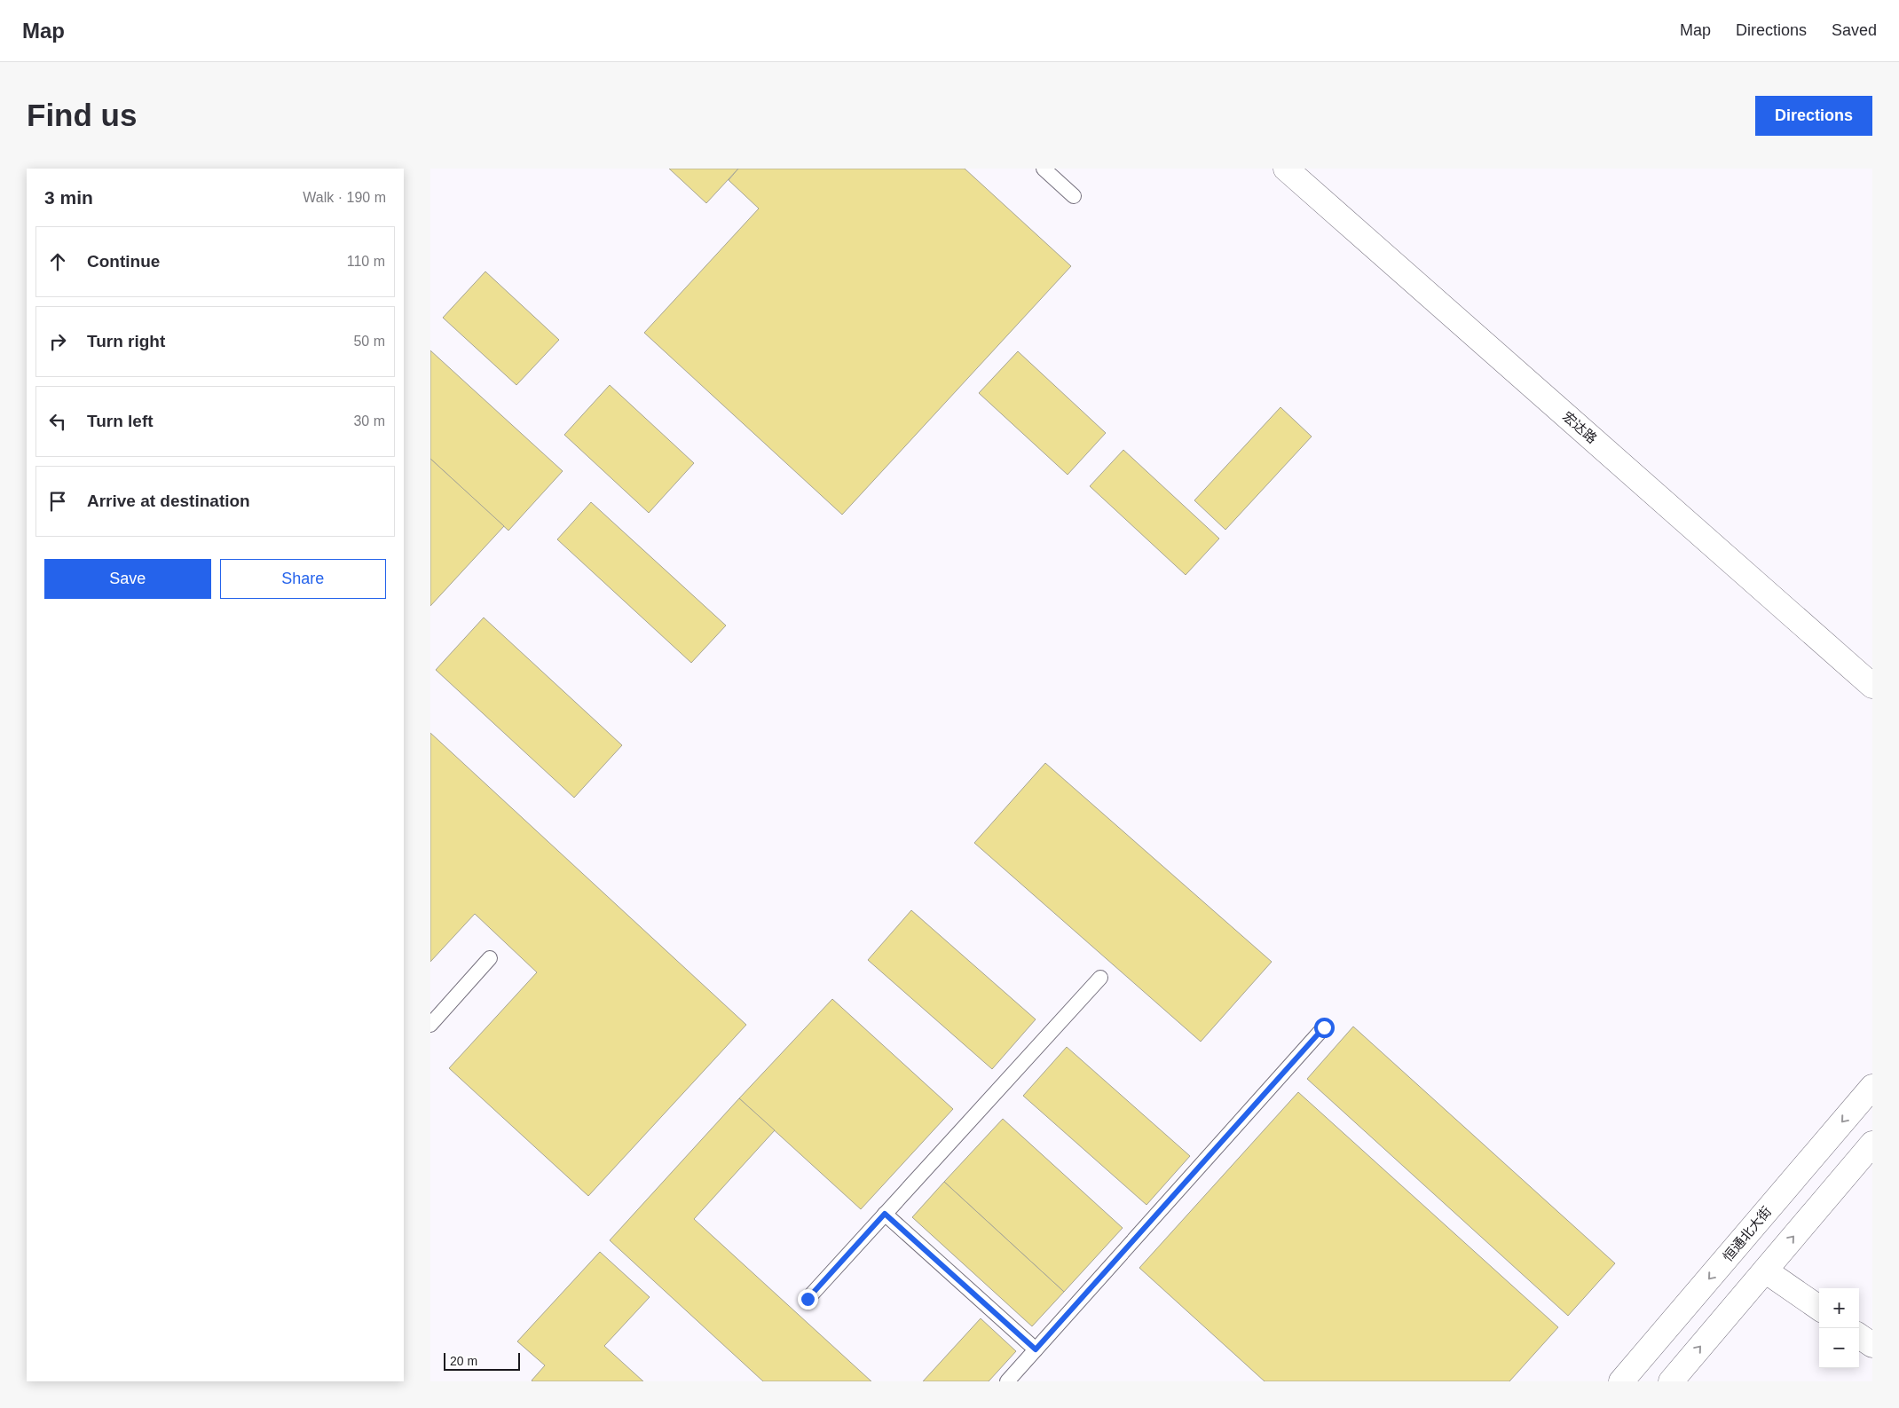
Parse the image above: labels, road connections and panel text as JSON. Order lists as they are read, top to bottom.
{
  "streets": {
    "street": ["宏达路", "恒通北大街"]
  },
  "scale_bar": "20 m",
  "page": {
    "header": "Map",
    "nav": ["Map", "Directions", "Saved"],
    "buttons": [
      "Directions",
      ["Save", "Share"]
    ],
    "title": "Find us",
    "heading": ["3 min", "Walk · 190 m"],
    "list": [
      ["Continue", "110 m"],
      ["Turn right", "50 m"],
      ["Turn left", "30 m"],
      "Arrive at destination"
    ],
    "map_buttons": ["+", "−"],
    "scale": "20 m"
  }
}
